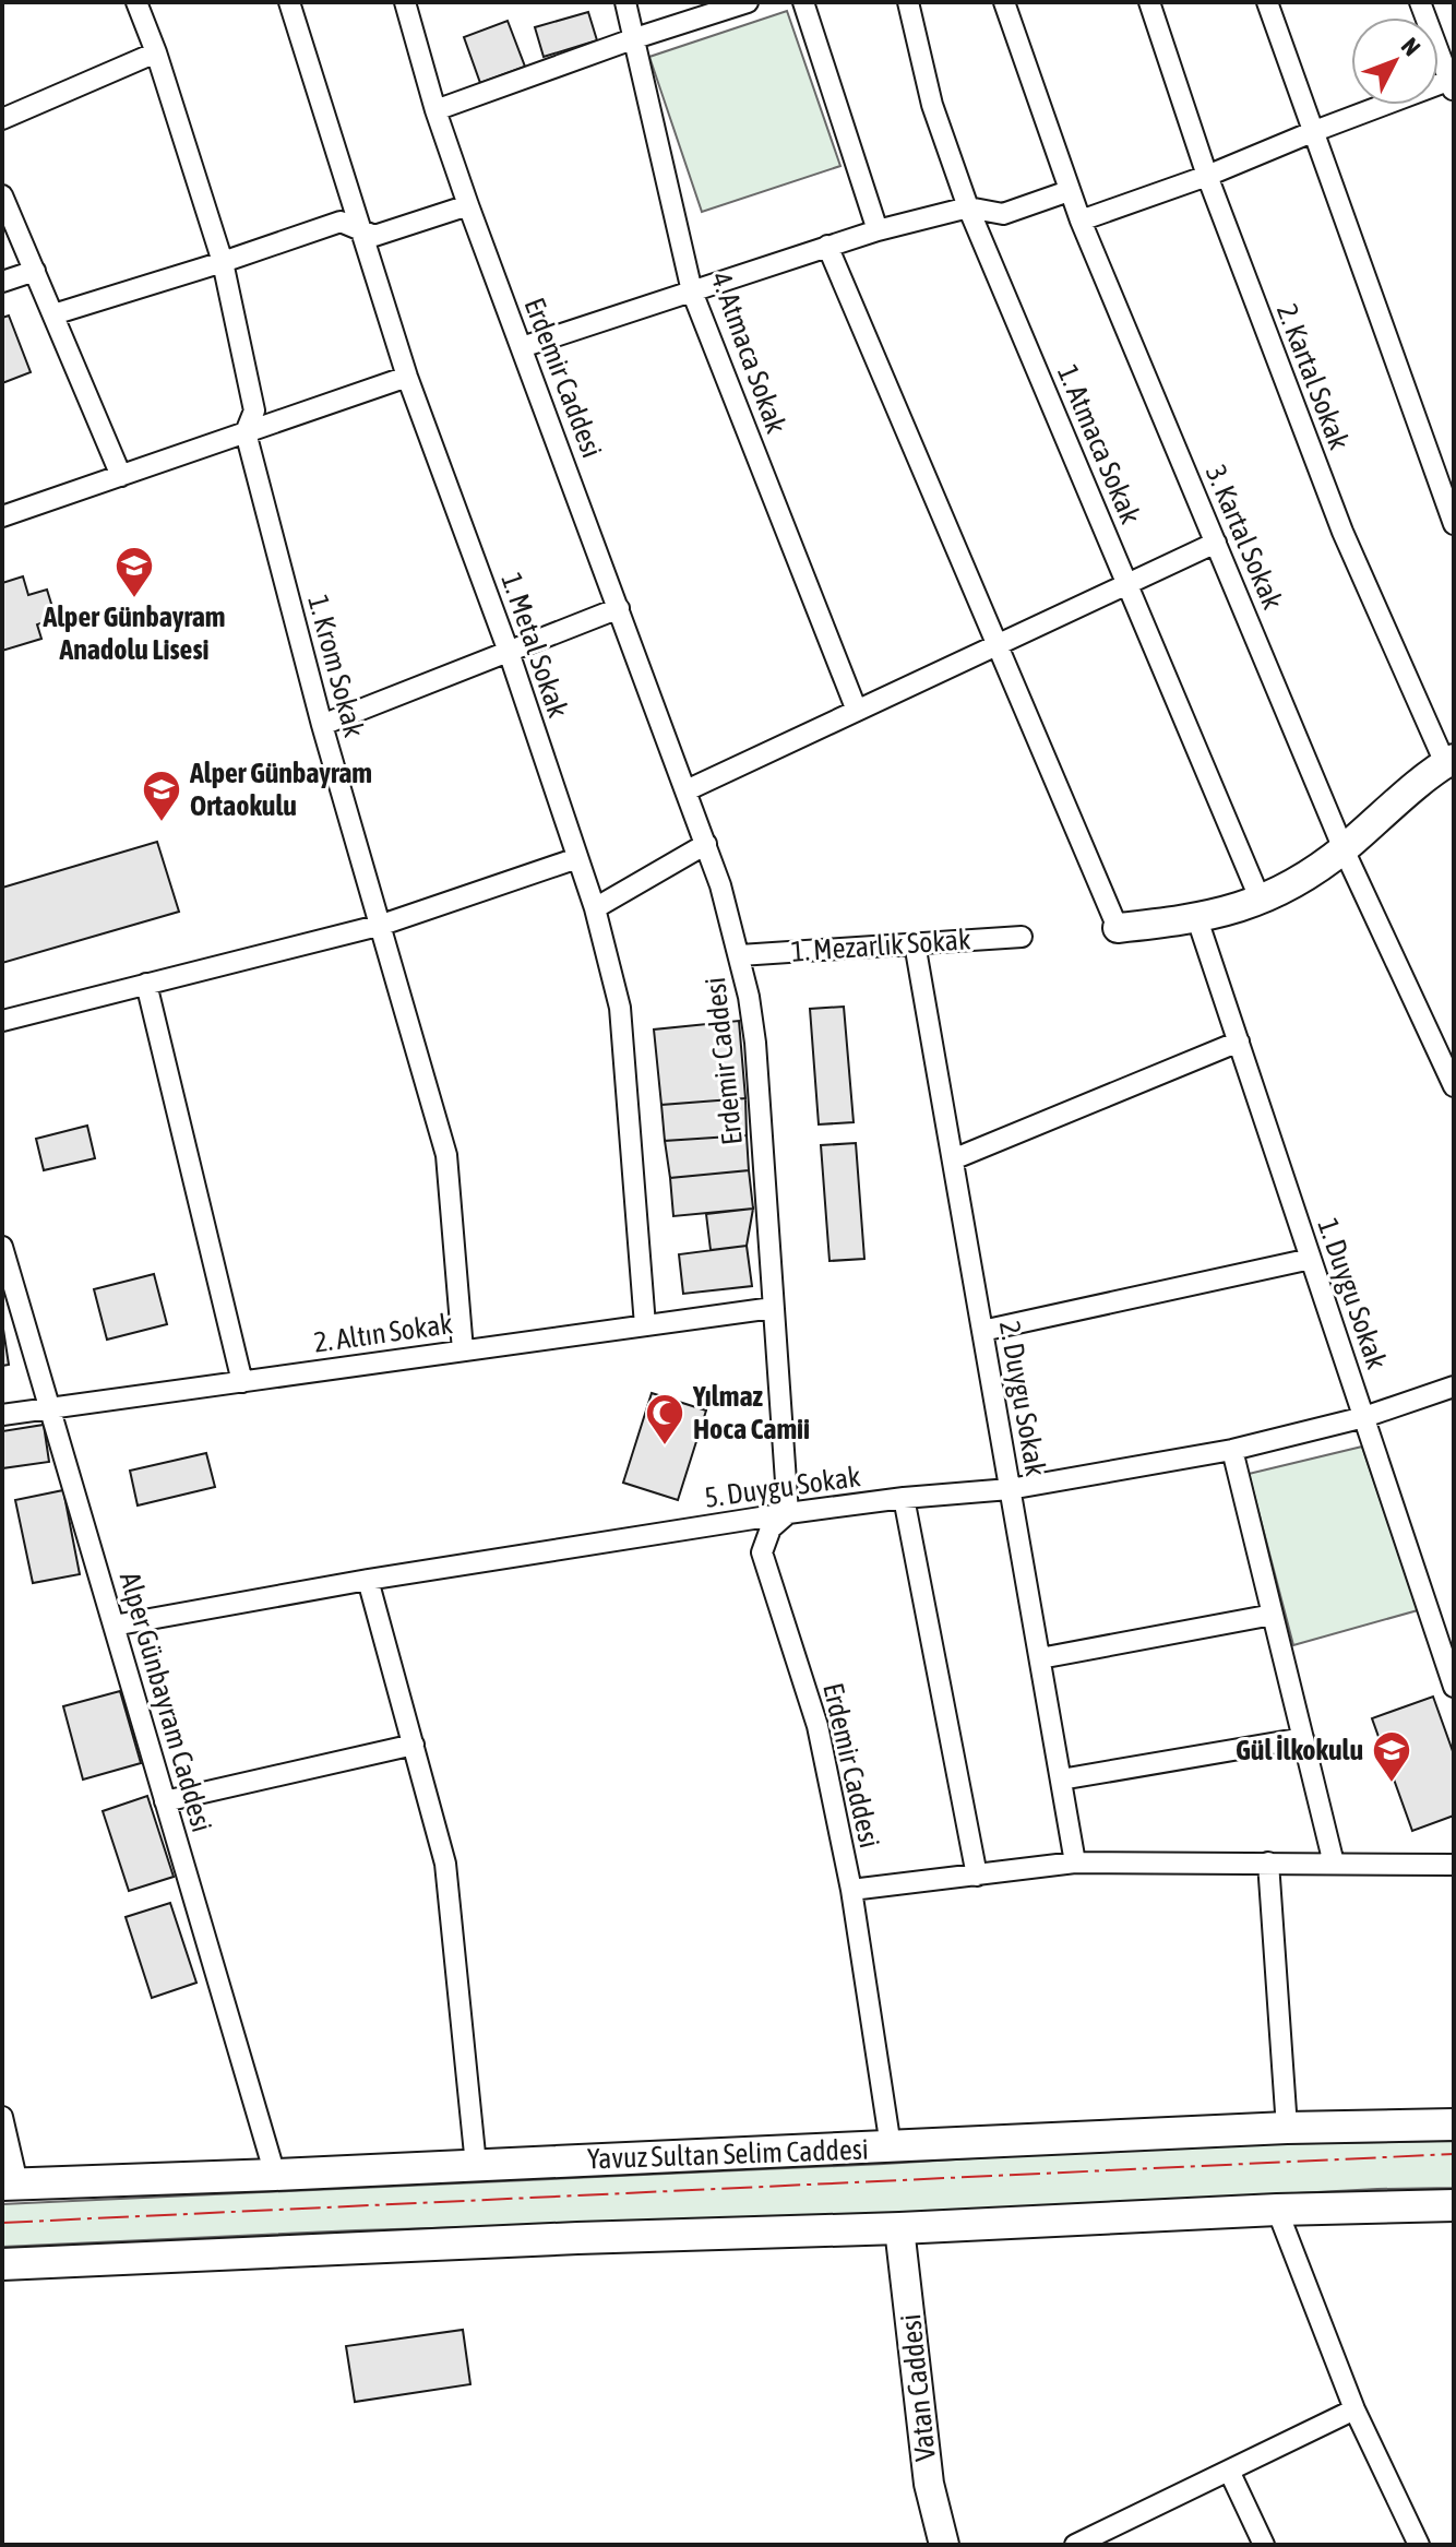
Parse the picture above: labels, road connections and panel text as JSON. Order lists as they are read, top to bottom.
{
  "streets": {
    "main road": ["Yavuz Sultan Selim Caddesi"],
    "street": [
      "4. Atmaca Sokak",
      "2. Kartal Sokak",
      "Erdemir Caddesi",
      "1. Atmaca Sokak",
      "3. Kartal Sokak",
      "1. Metal Sokak",
      "1. Krom Sokak",
      "1. Mezarlık Sokak",
      "1. Duygu Sokak",
      "2. Altın Sokak",
      "2. Duygu Sokak",
      "5. Duygu Sokak",
      "Alper Günbayram Caddesi",
      "Vatan Caddesi"
    ]
  },
  "crossings": [
    ["Erdemir Caddesi", "1. Mezarlık Sokak"],
    ["Erdemir Caddesi", "2. Altın Sokak"],
    ["Erdemir Caddesi", "5. Duygu Sokak"],
    ["Erdemir Caddesi", "Yavuz Sultan Selim Caddesi"],
    ["1. Metal Sokak", "2. Altın Sokak"],
    ["1. Krom Sokak", "2. Altın Sokak"],
    ["1. Mezarlık Sokak", "2. Duygu Sokak"],
    ["1. Duygu Sokak", "5. Duygu Sokak"],
    ["2. Altın Sokak", "Alper Günbayram Caddesi"],
    ["2. Duygu Sokak", "5. Duygu Sokak"],
    ["5. Duygu Sokak", "Alper Günbayram Caddesi"],
    ["Alper Günbayram Caddesi", "Yavuz Sultan Selim Caddesi"]
  ],
  "places": {
    "school or university": ["Alper Günbayram Anadolu Lisesi", "Alper Günbayram Ortaokulu", "Gül İlkokulu"],
    "mosque": ["Yılmaz Hoca Camii"]
  },
  "north": "top right"
}
